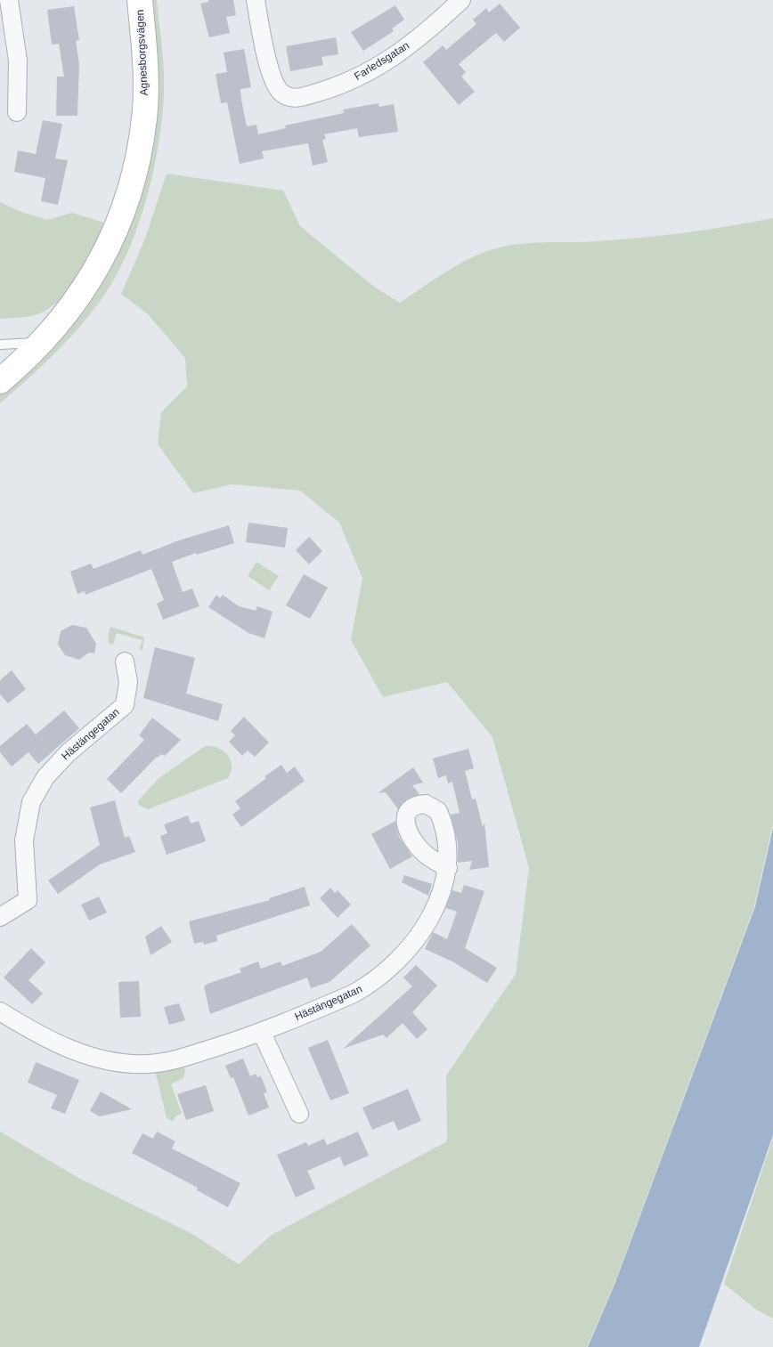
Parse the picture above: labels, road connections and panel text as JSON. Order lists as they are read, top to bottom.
{
  "streets": {
    "street": ["Agnesborgsvägen", "Farledsgatan", "Hästängegatan"]
  }
}
